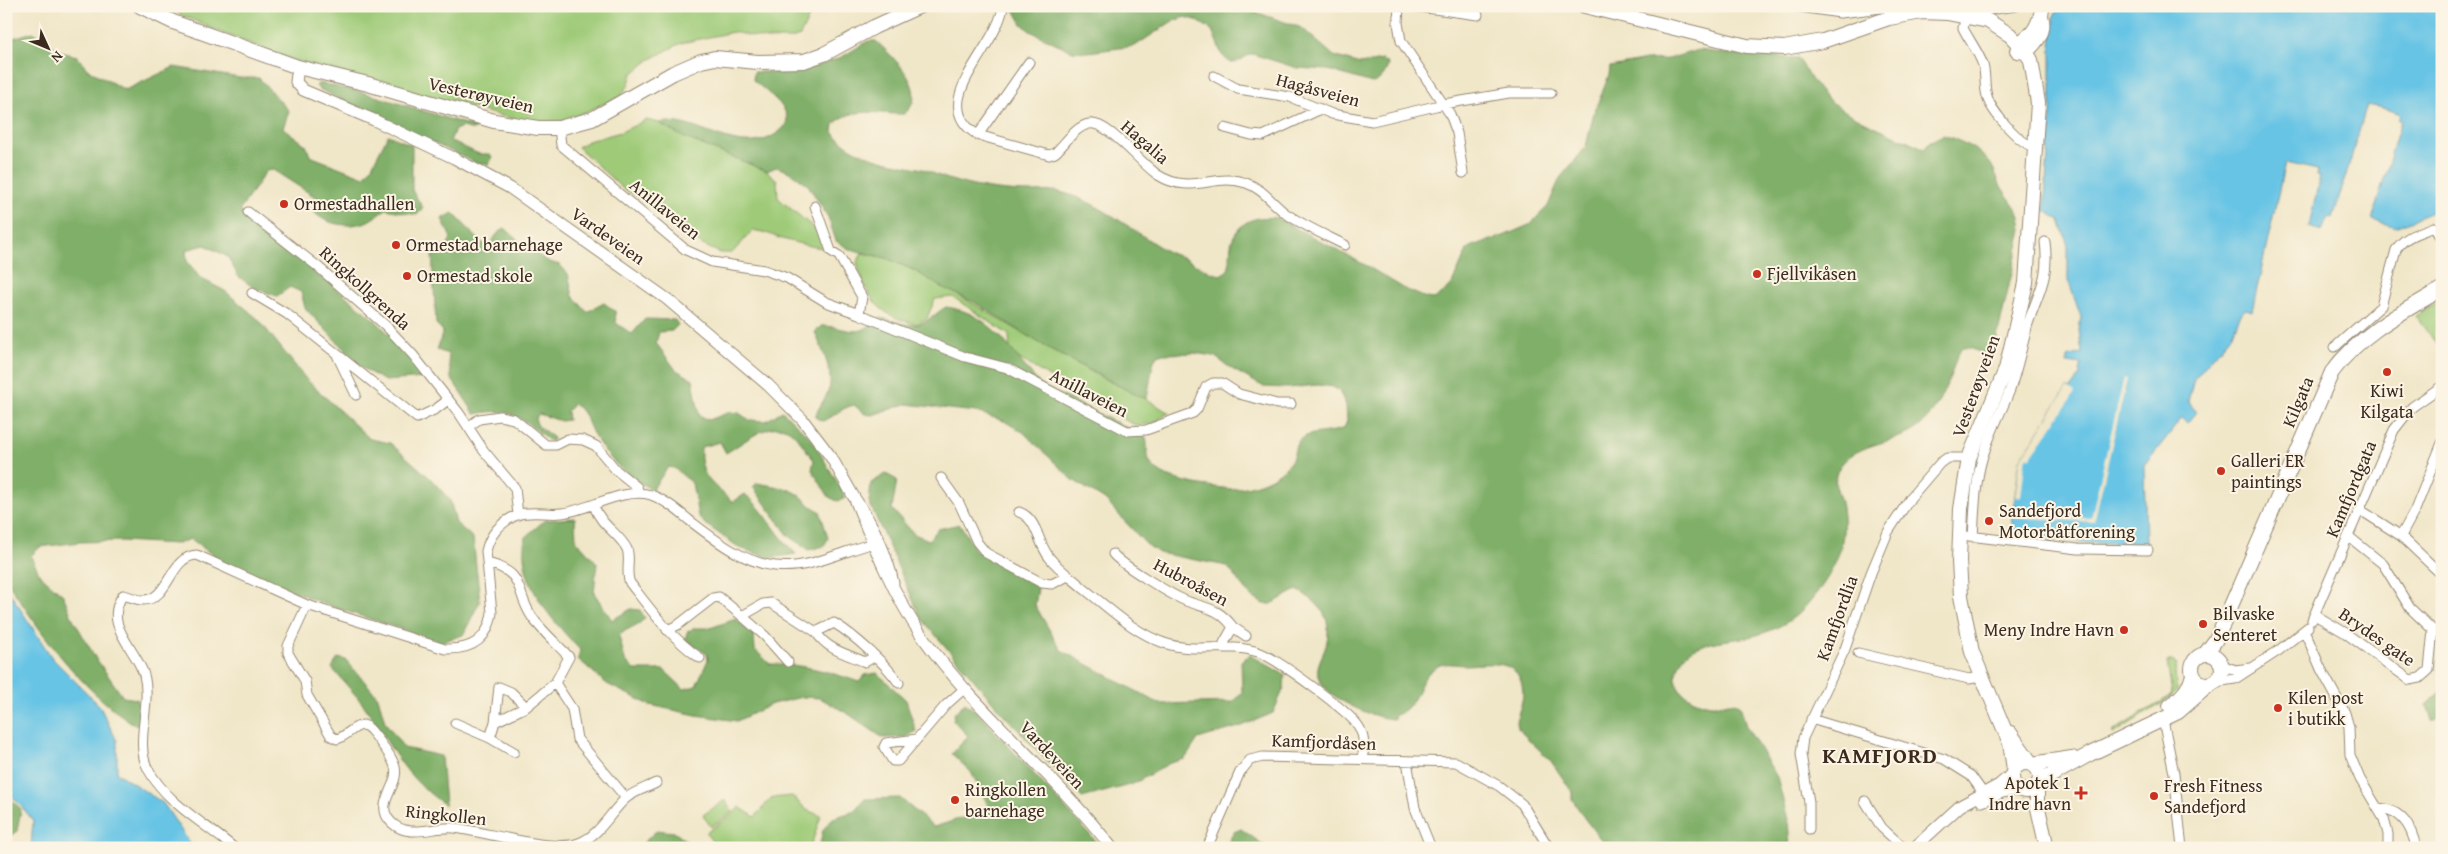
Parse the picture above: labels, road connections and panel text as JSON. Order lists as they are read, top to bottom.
{
  "streets": {
    "main road": ["Vesterøyveien", "Kilgata"],
    "street": [
      "Hagåsveien",
      "Hagalia",
      "Anillaveien",
      "Vardeveien",
      "Ringkollgrenda",
      "Kamfjordgata",
      "Hubroåsen",
      "Kamfjordlia",
      "Brydes gate",
      "Kamfjordåsen",
      "Ringkollen"
    ]
  },
  "crossings": [
    ["Vesterøyveien", "Anillaveien"],
    ["Vesterøyveien", "Vardeveien"],
    ["Vesterøyveien", "Kamfjordlia"],
    ["Kamfjordgata", "Brydes gate"]
  ],
  "districts": ["KAMFJORD"],
  "places": {
    "other": [
      "Ormestadhallen",
      "Ormestad barnehage",
      "Fjellvikåsen",
      "Ormestad skole",
      "Kiwi Kilgata",
      "Galleri ER paintings",
      "Sandefjord Motorbåtforening",
      "Bilvaske Senteret",
      "Meny Indre Havn",
      "Kilen post i butikk",
      "Fresh Fitness Sandefjord",
      "Ringkollen barnehage"
    ],
    "health": ["Apotek 1 Indre havn"]
  },
  "north": "bottom right"
}
